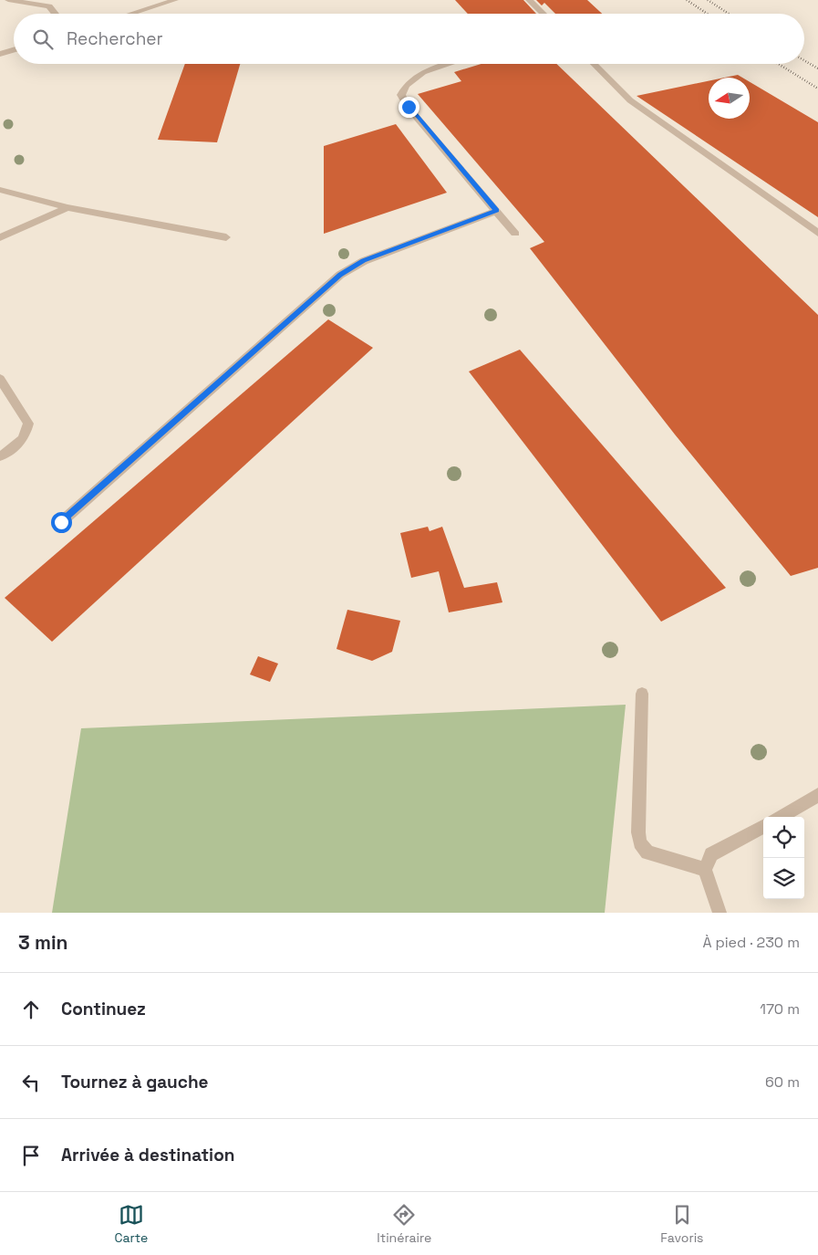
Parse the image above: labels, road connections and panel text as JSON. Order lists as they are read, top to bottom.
{
  "north": "left",
  "page": {
    "search": "Rechercher",
    "heading": ["3 min", "À pied · 230 m"],
    "list": [
      ["Continuez", "170 m"],
      ["Tournez à gauche", "60 m"],
      "Arrivée à destination"
    ],
    "nav": ["Carte", "Itinéraire", "Favoris"]
  }
}
